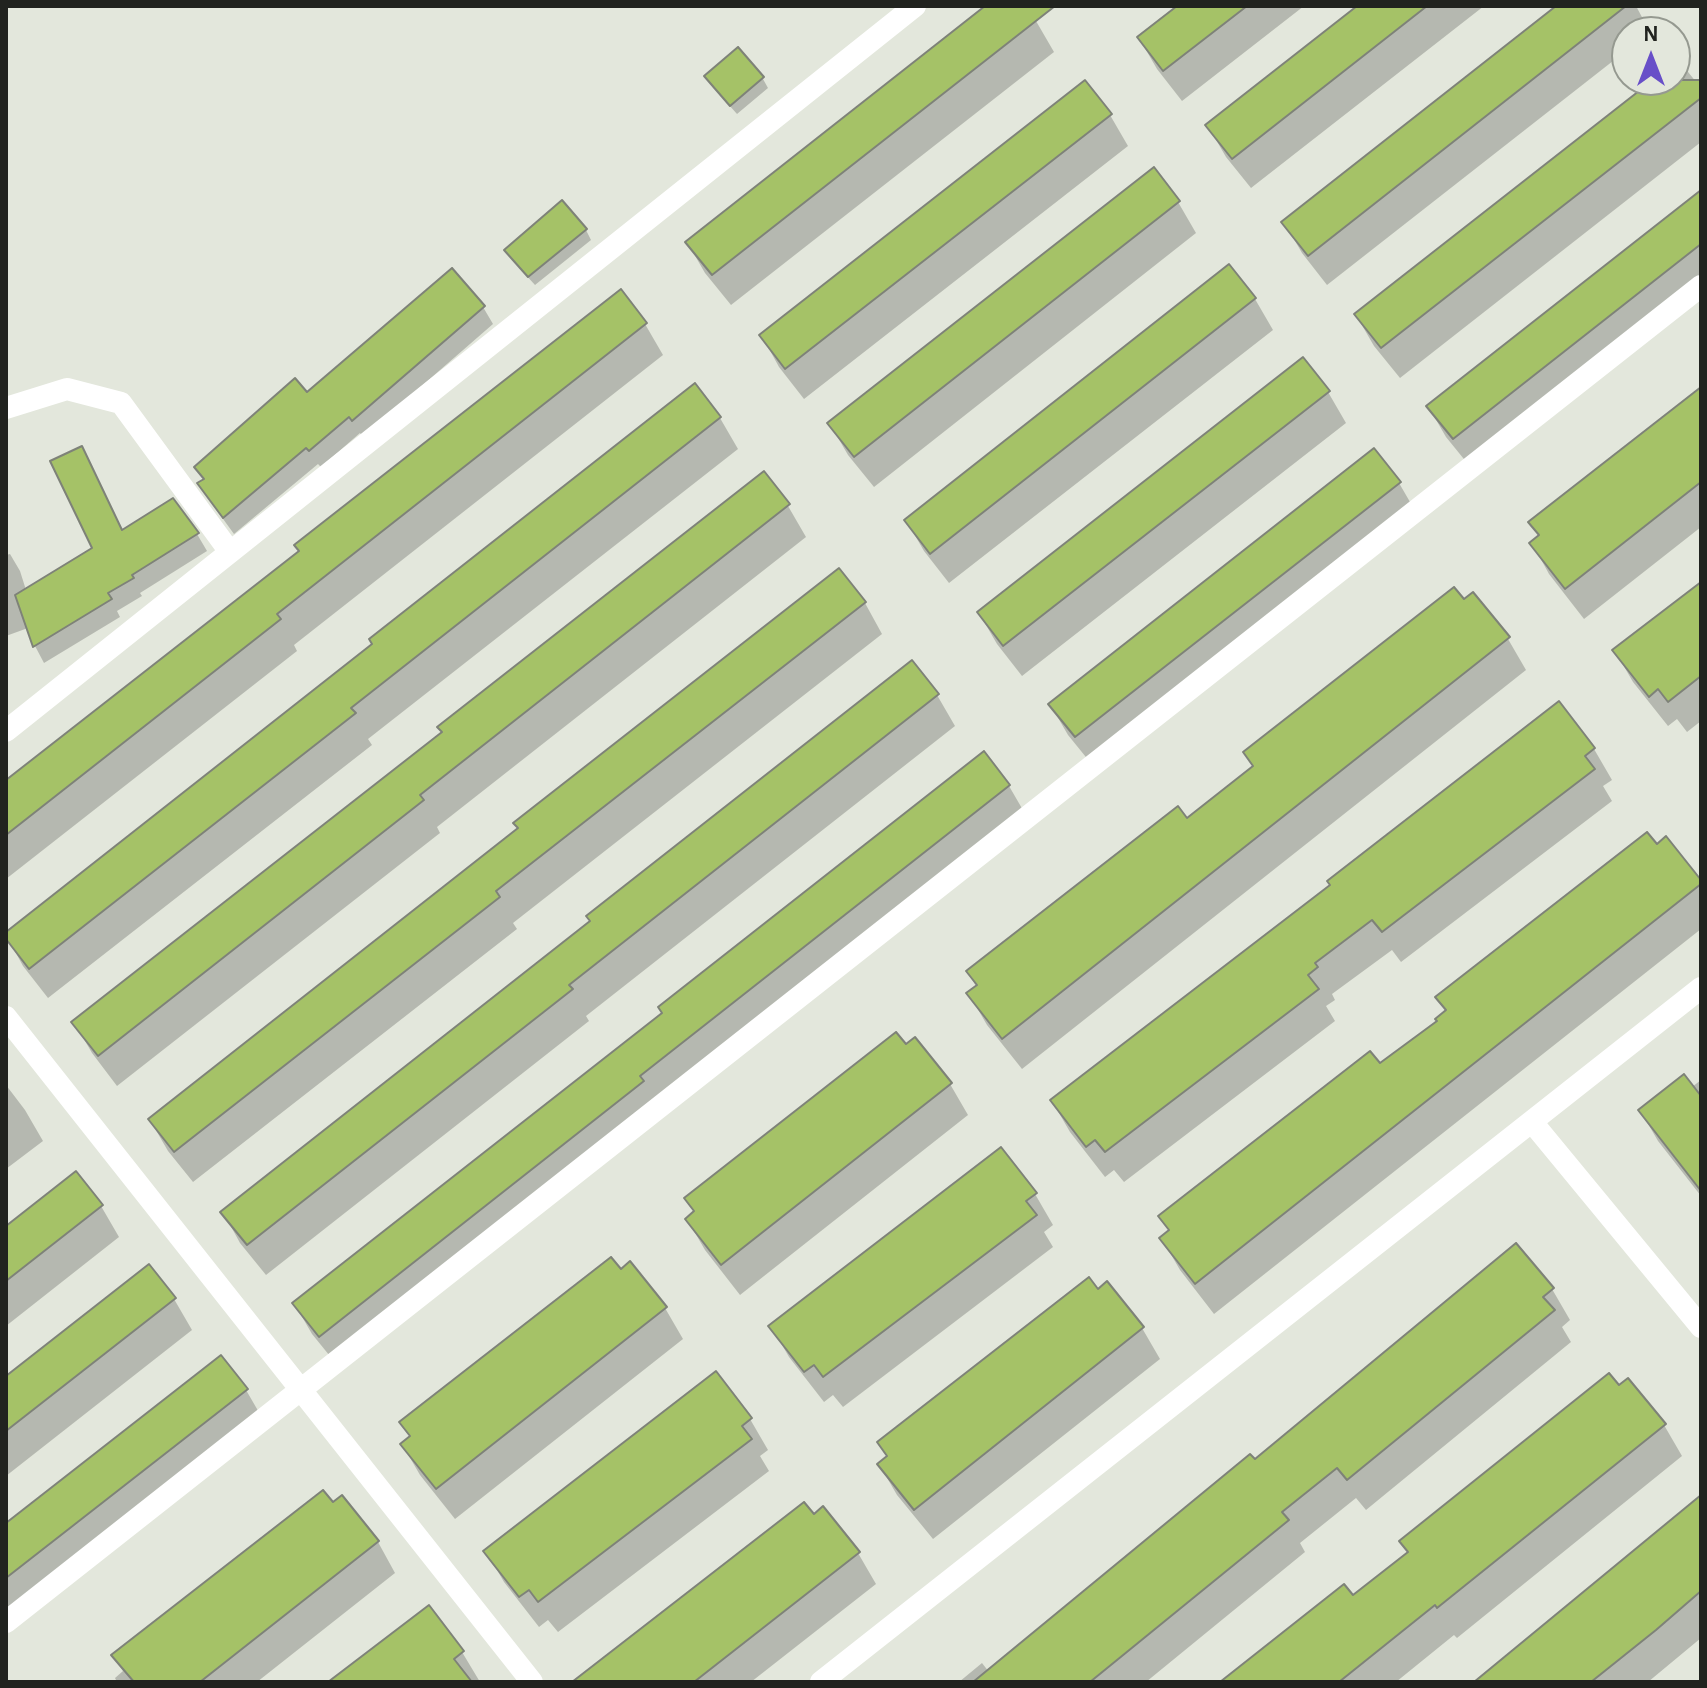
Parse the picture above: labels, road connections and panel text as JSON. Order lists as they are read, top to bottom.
{
  "north": "top"
}
